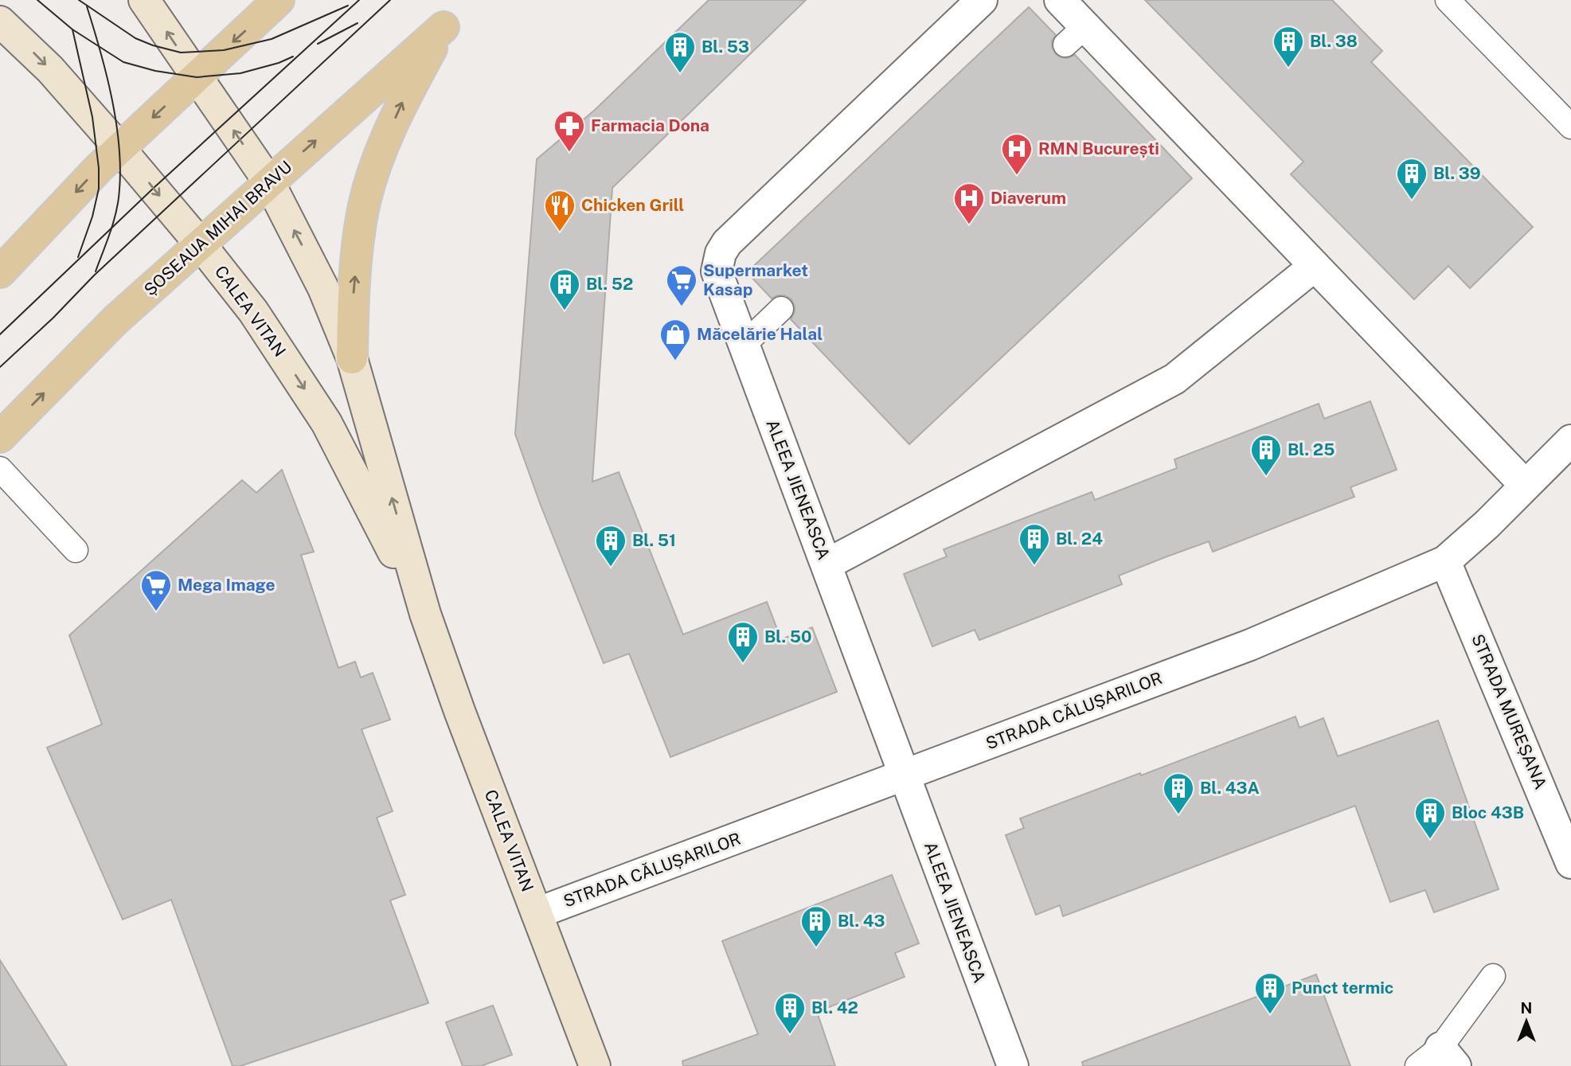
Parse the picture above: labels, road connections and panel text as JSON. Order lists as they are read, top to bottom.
{
  "streets": {
    "main road": ["ȘOSEAUA MIHAI BRAVU", "CALEA VITAN"],
    "street": ["ALEEA JIENEASCA", "STRADA CĂLUȘARILOR", "STRADA MUREȘANA"]
  },
  "crossings": [
    ["ȘOSEAUA MIHAI BRAVU", "CALEA VITAN"],
    ["CALEA VITAN", "STRADA CĂLUȘARILOR"],
    ["ALEEA JIENEASCA", "STRADA CĂLUȘARILOR"],
    ["STRADA CĂLUȘARILOR", "STRADA MUREȘANA"]
  ],
  "places": {
    "building": [
      "Bl. 38",
      "Bl. 53",
      "Bl. 39",
      "Bl. 52",
      "Bl. 25",
      "Bl. 24",
      "Bl. 51",
      "Bl. 50",
      "Bl. 43A",
      "Bloc 43B",
      "Bl. 43",
      "Punct termic",
      "Bl. 42"
    ],
    "pharmacy": ["Farmacia Dona"],
    "hospital": ["RMN București", "Diaverum"],
    "restaurant": ["Chicken Grill"],
    "supermarket": ["Supermarket Kasap", "Mega Image"],
    "shop": ["Măcelărie Halal"]
  },
  "north": "top"
}
